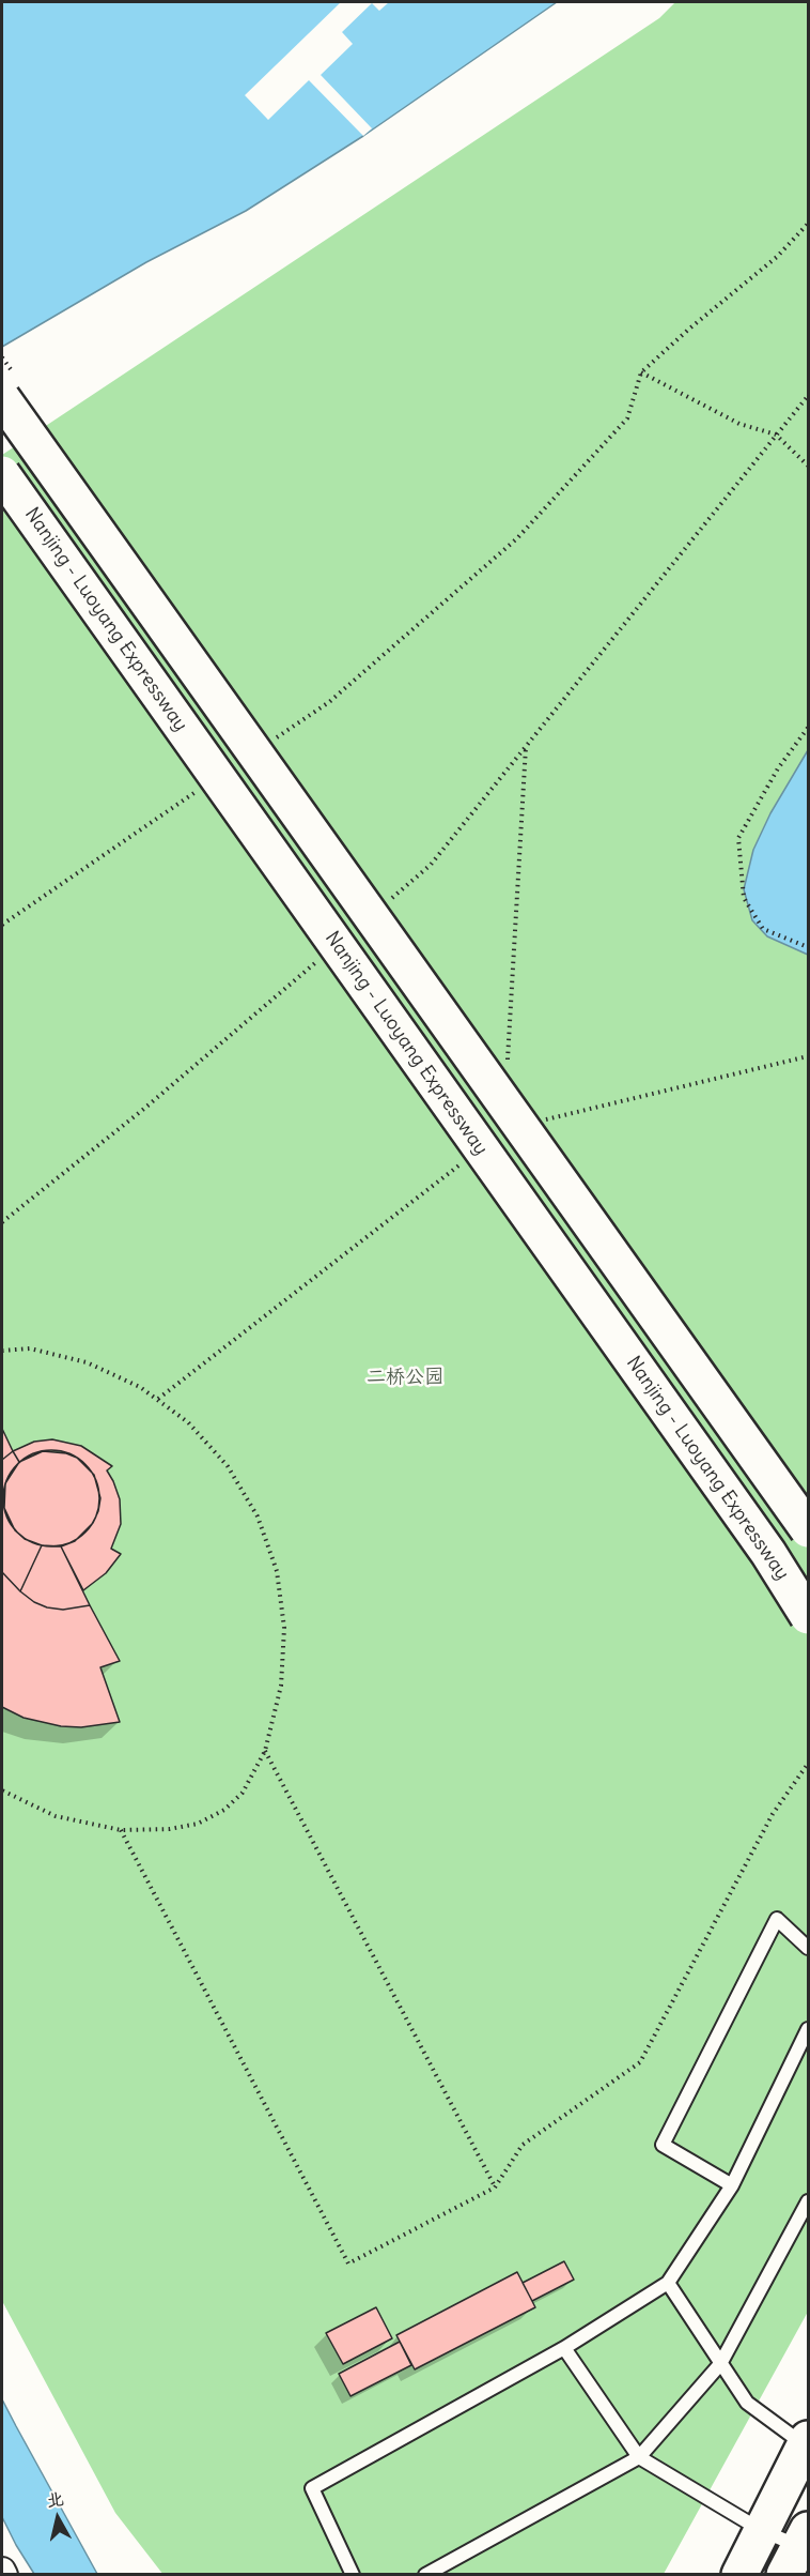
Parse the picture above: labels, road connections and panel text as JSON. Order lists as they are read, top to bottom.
{
  "streets": {
    "main road": ["Nanjing - Luoyang Expressway"]
  },
  "parks": ["二桥公园"],
  "north": "top"
}
